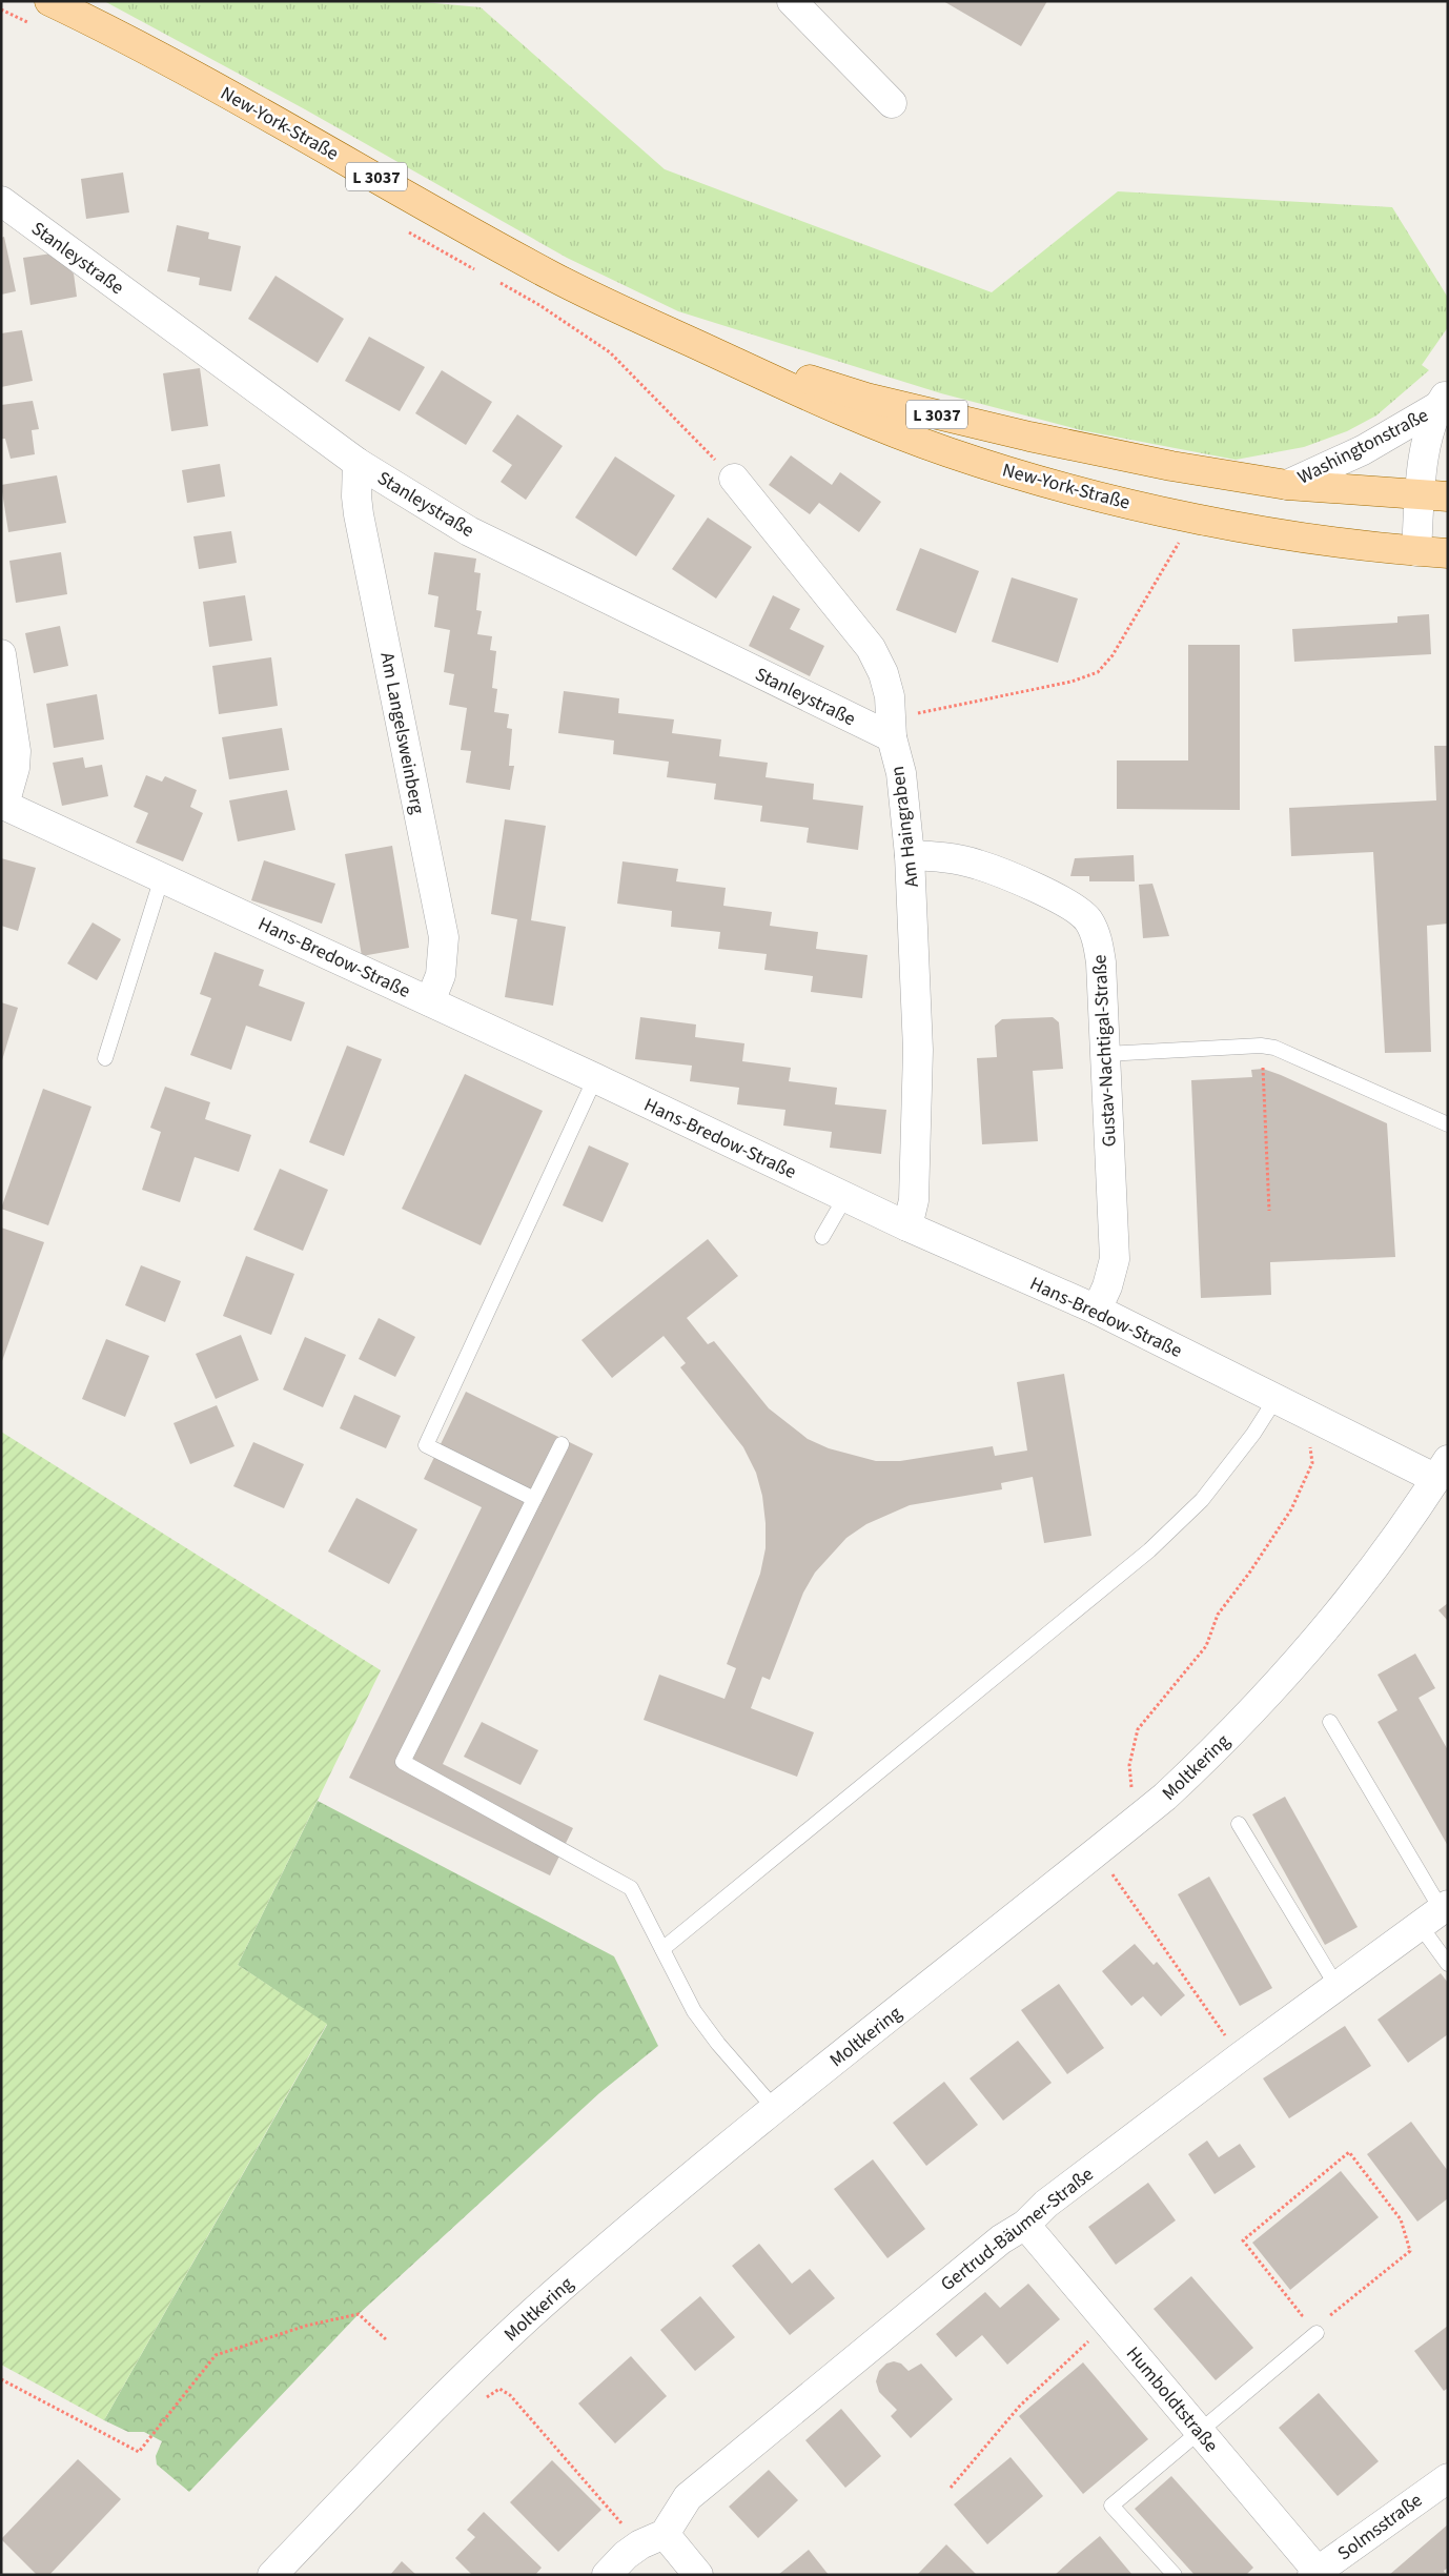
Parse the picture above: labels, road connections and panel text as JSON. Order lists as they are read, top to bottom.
{
  "streets": {
    "main road": ["New-York-Straße", "L 3037"],
    "street": [
      "Stanleystraße",
      "Washingtonstraße",
      "Am Langelsweinberg",
      "Am Haingraben",
      "Hans-Bredow-Straße",
      "Gustav-Nachtigal-Straße",
      "Moltkering",
      "Gertrud-Bäumer-Straße",
      "Humboldtstraße",
      "Solmsstraße"
    ]
  },
  "crossings": [
    ["New-York-Straße", "Washingtonstraße"],
    ["Stanleystraße", "Am Langelsweinberg"],
    ["Stanleystraße", "Am Haingraben"],
    ["Am Langelsweinberg", "Hans-Bredow-Straße"],
    ["Am Haingraben", "Hans-Bredow-Straße"],
    ["Am Haingraben", "Gustav-Nachtigal-Straße"],
    ["Hans-Bredow-Straße", "Gustav-Nachtigal-Straße"],
    ["Hans-Bredow-Straße", "Moltkering"],
    ["Gertrud-Bäumer-Straße", "Humboldtstraße"],
    ["Humboldtstraße", "Solmsstraße"]
  ]
}
